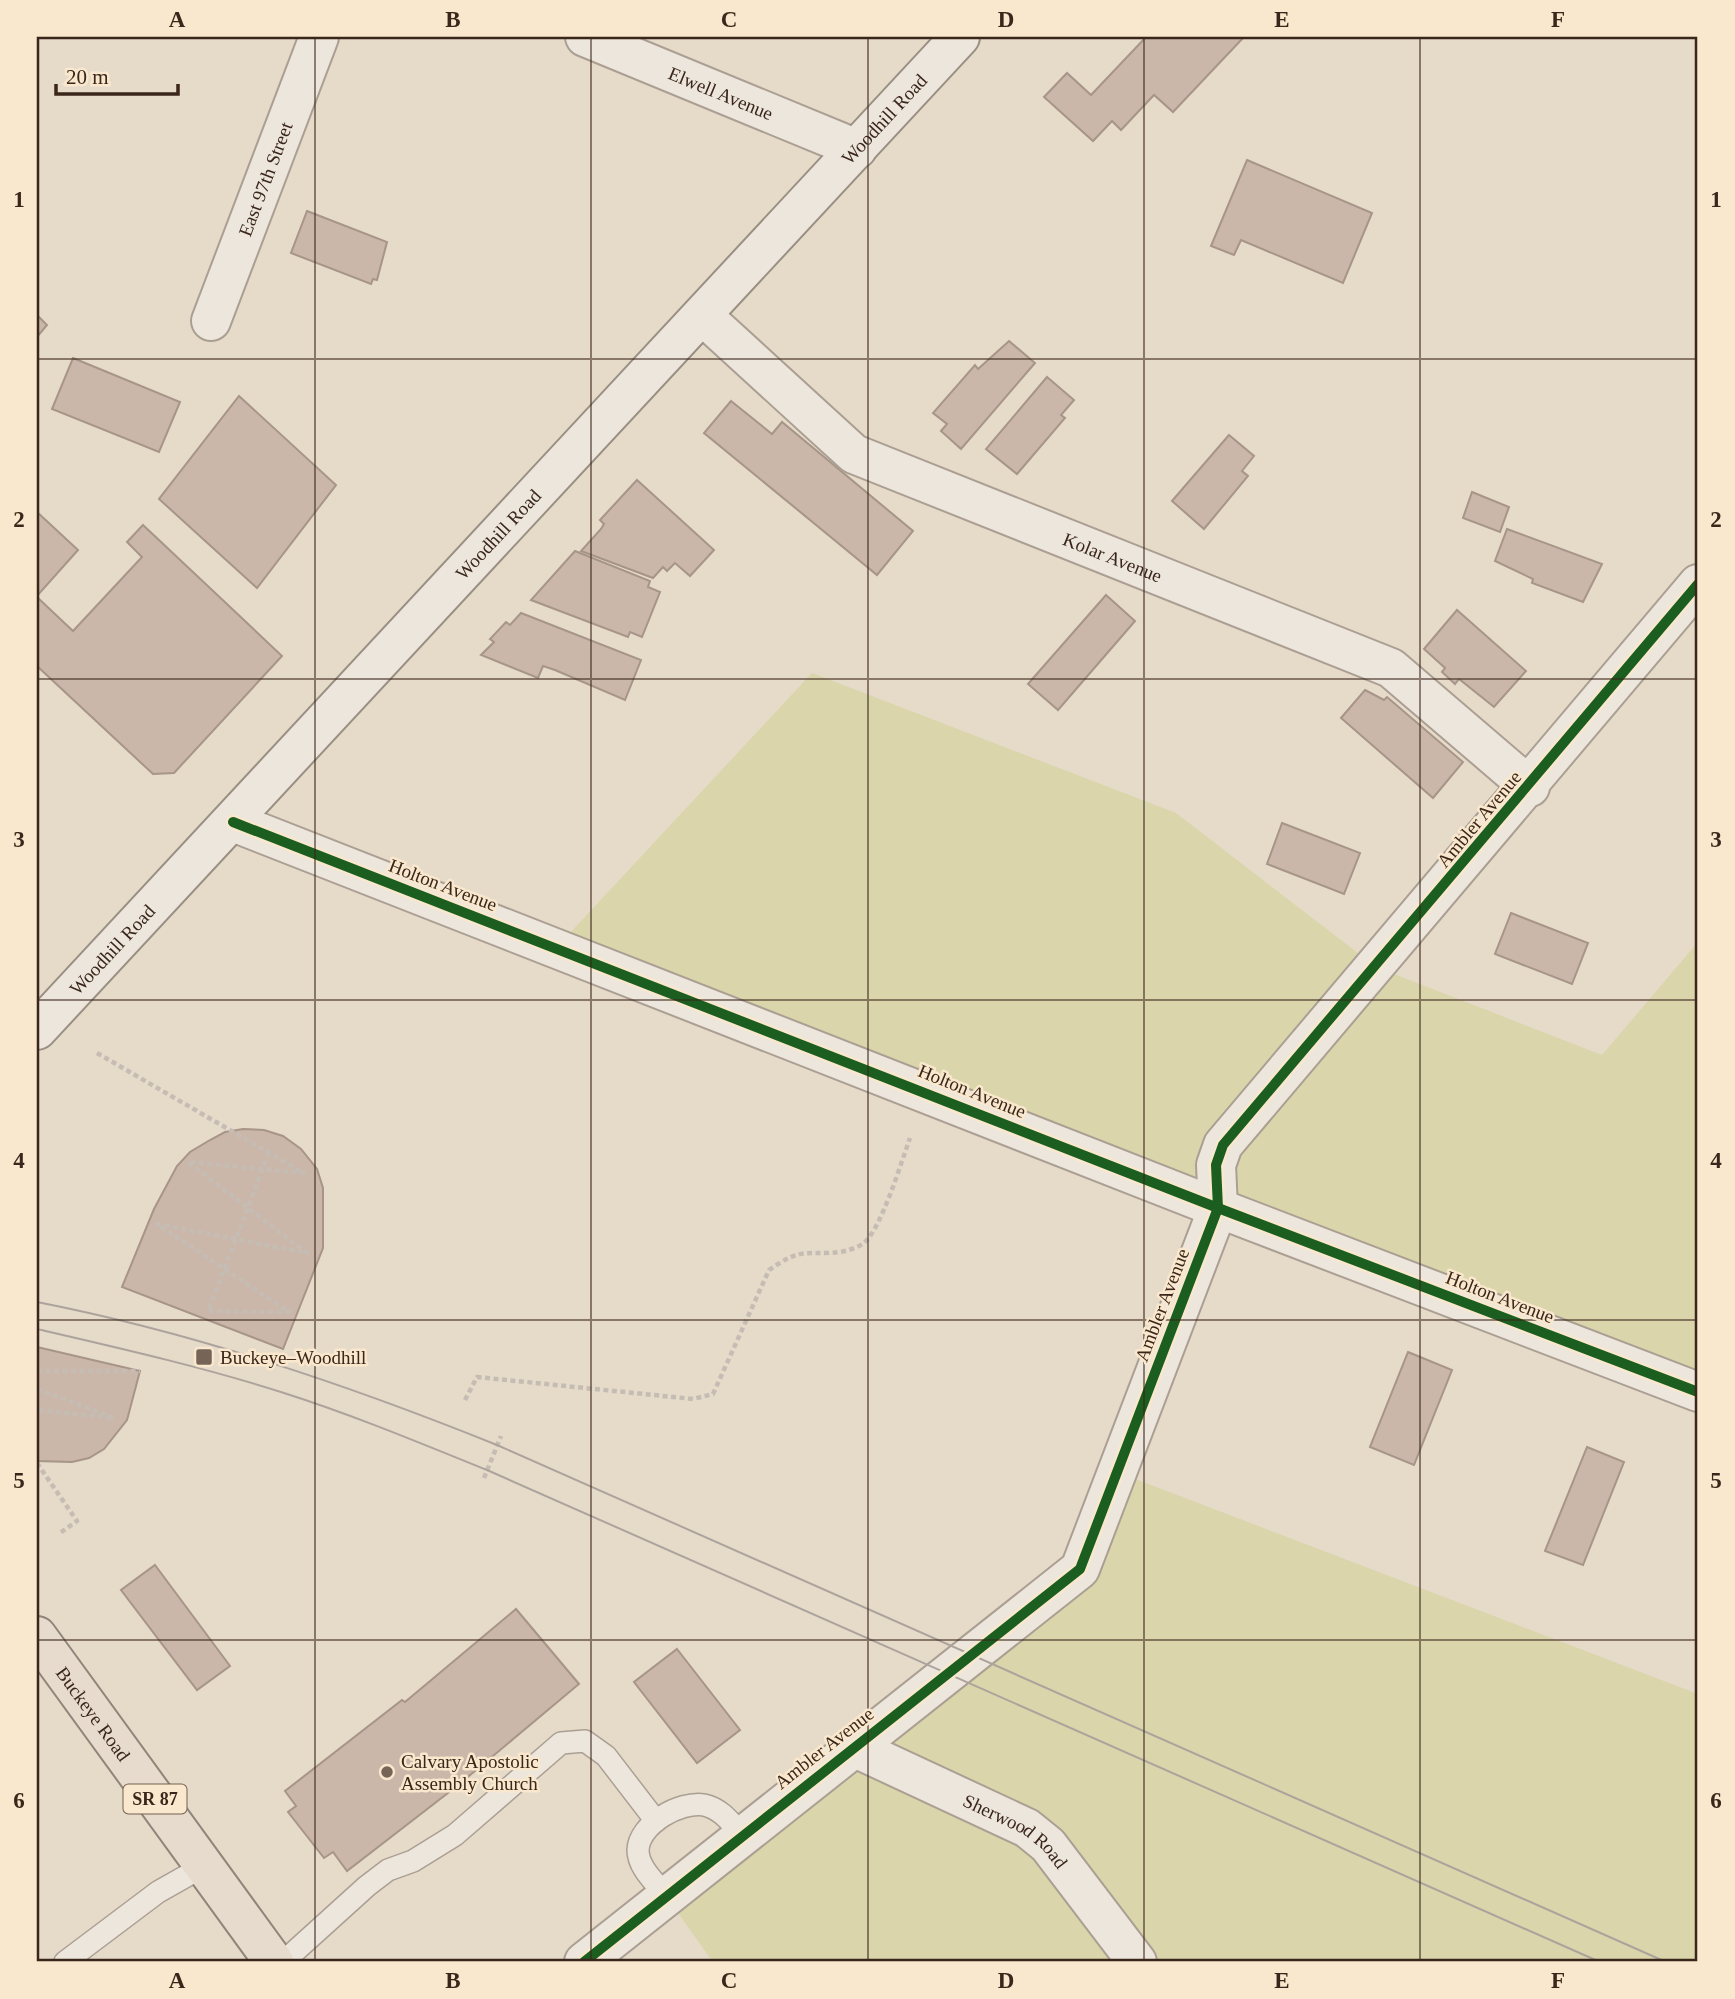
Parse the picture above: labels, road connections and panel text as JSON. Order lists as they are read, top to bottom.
{
  "streets": {
    "main road": ["Buckeye Road", "SR 87"],
    "street": [
      "Elwell Avenue",
      "Woodhill Road",
      "East 97th Street",
      "Kolar Avenue",
      "Ambler Avenue",
      "Holton Avenue",
      "Sherwood Road"
    ]
  },
  "crossings": [
    ["Elwell Avenue", "Woodhill Road"],
    ["Woodhill Road", "Kolar Avenue"],
    ["Woodhill Road", "Holton Avenue"],
    ["Kolar Avenue", "Ambler Avenue"],
    ["Ambler Avenue", "Holton Avenue"],
    ["Ambler Avenue", "Sherwood Road"]
  ],
  "places": {
    "transit": ["Buckeye–Woodhill"],
    "other": ["Calvary Apostolic Assembly Church"]
  },
  "scale_bar": "20 m",
  "grid": {
    "columns": [
      "A",
      "B",
      "C",
      "D",
      "E",
      "F"
    ],
    "rows": [
      "1",
      "2",
      "3",
      "4",
      "5",
      "6"
    ]
  }
}
